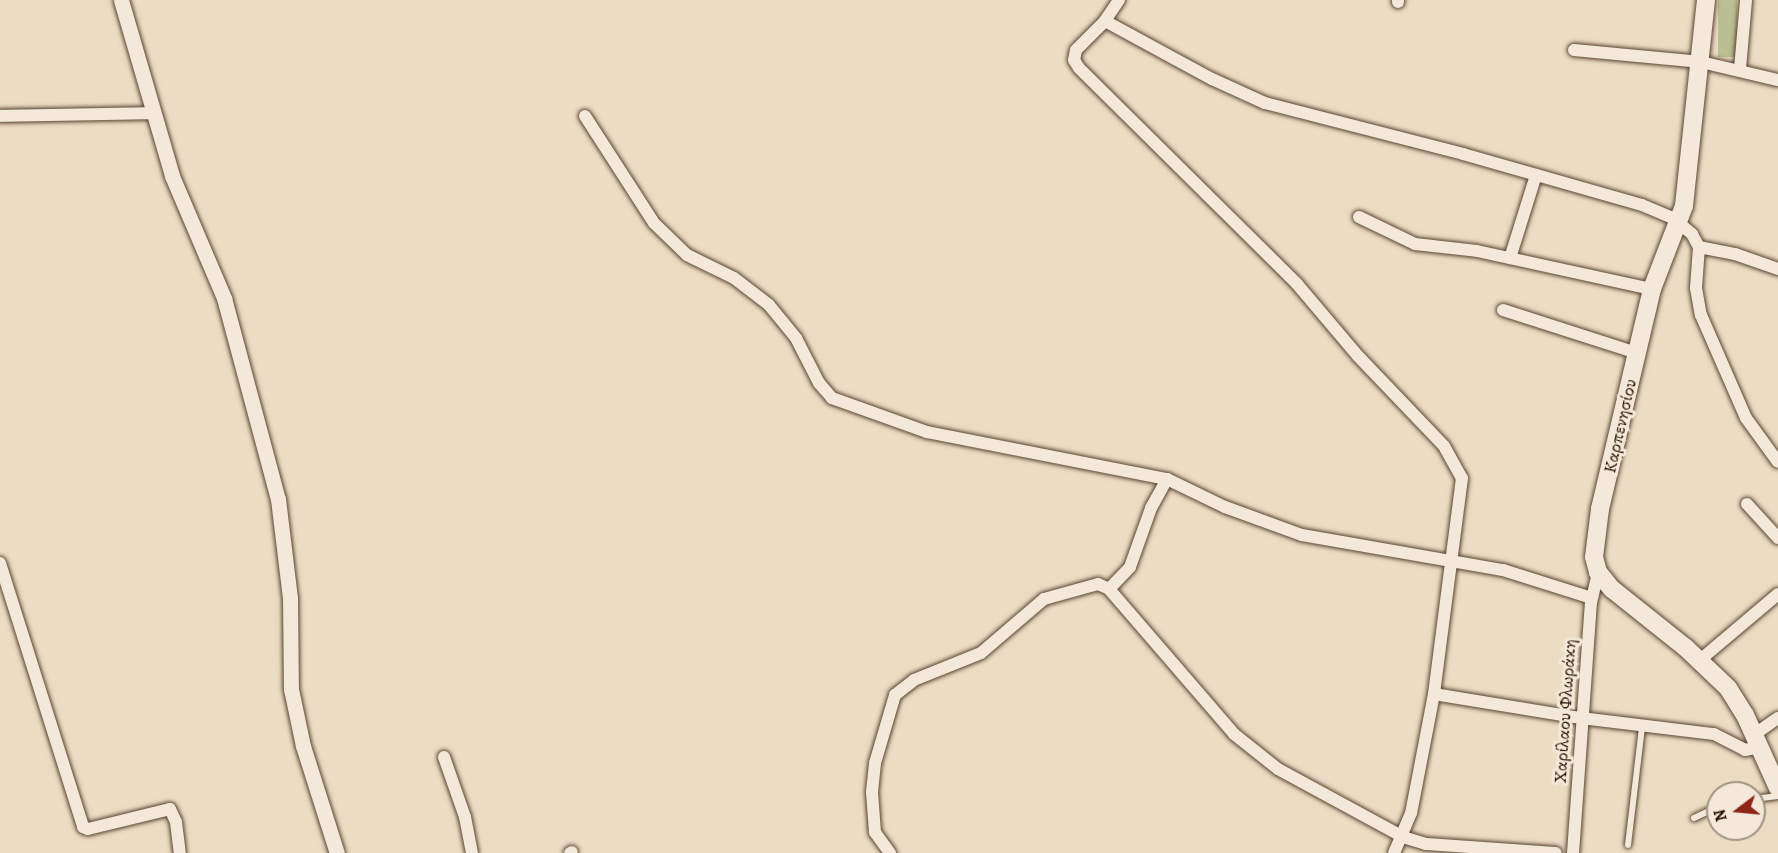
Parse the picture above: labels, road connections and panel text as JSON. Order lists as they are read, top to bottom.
{
  "streets": {
    "main road": ["Καρπενησίου"],
    "street": ["Χαρίλαου Φλωράκη"]
  },
  "crossings": [
    ["Καρπενησίου", "Χαρίλαου Φλωράκη"]
  ],
  "north": "left"
}
